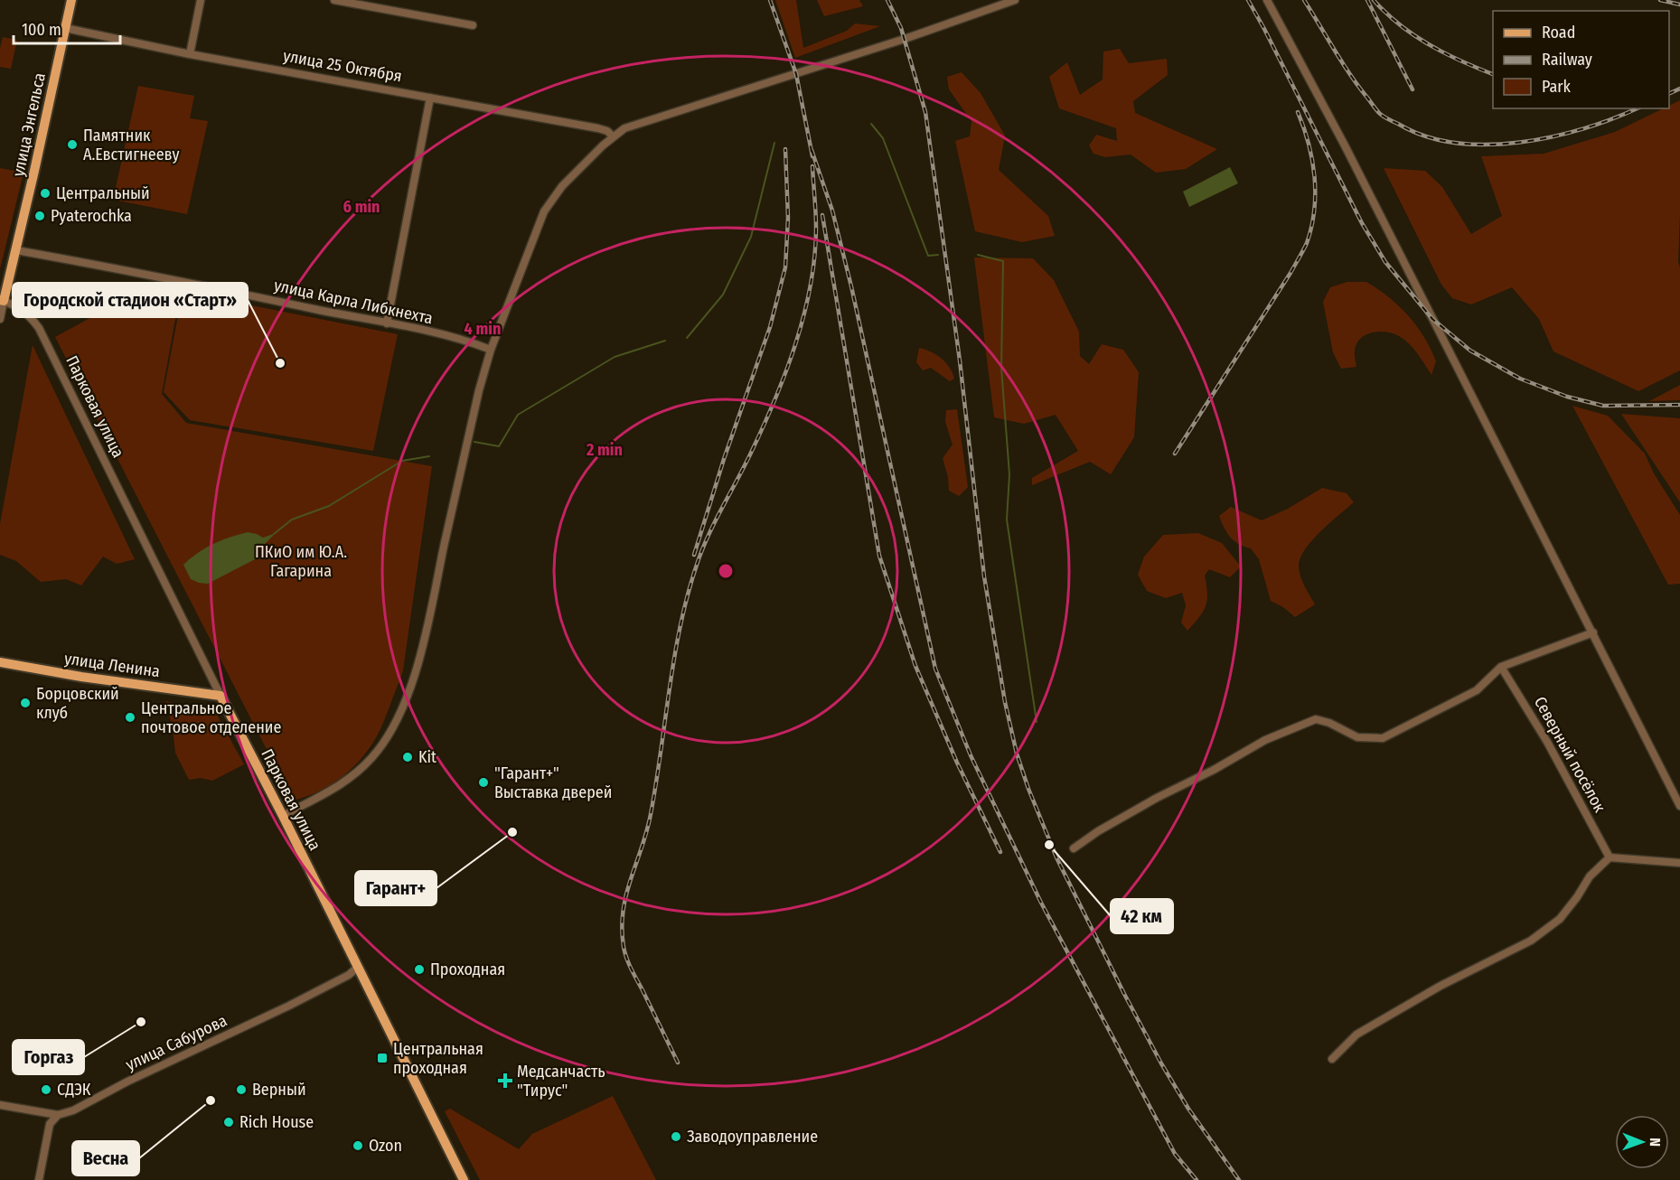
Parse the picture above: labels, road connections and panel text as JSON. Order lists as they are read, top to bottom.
{
  "streets": {
    "main road": ["улица Энгельса", "Парковая улица", "улица Ленина"],
    "street": [
      "улица 25 Октября",
      "улица Карла Либкнехта",
      "Северный посёлок",
      "улица Сабурова"
    ]
  },
  "crossings": [
    ["улица 25 Октября", "улица Энгельса"],
    ["улица Энгельса", "улица Карла Либкнехта"],
    ["улица Энгельса", "Парковая улица"],
    ["Парковая улица", "улица Ленина"],
    ["Парковая улица", "улица Сабурова"]
  ],
  "parks": ["ПКиО им Ю.А. Гагарина"],
  "places": {
    "other": [
      "Памятник А.Евстигнееву",
      "Центральный",
      "Pyaterochka",
      "Городской стадион «Старт»",
      "Борцовский клуб",
      "Центральное почтовое отделение",
      "Kit",
      "\"Гарант+\" Выставка дверей",
      "Гарант+",
      "42 км",
      "Проходная",
      "Горгаз",
      "СДЭК",
      "Верный",
      "Весна",
      "Rich House",
      "Заводоуправление",
      "Ozon"
    ],
    "transit": ["Центральная проходная"],
    "health": ["Медсанчасть \"Тирус\""]
  },
  "legend": ["Road", "Railway", "Park"],
  "scale_bar": "100 m",
  "north": "right",
  "rings": ["6 min", "4 min", "2 min"]
}
